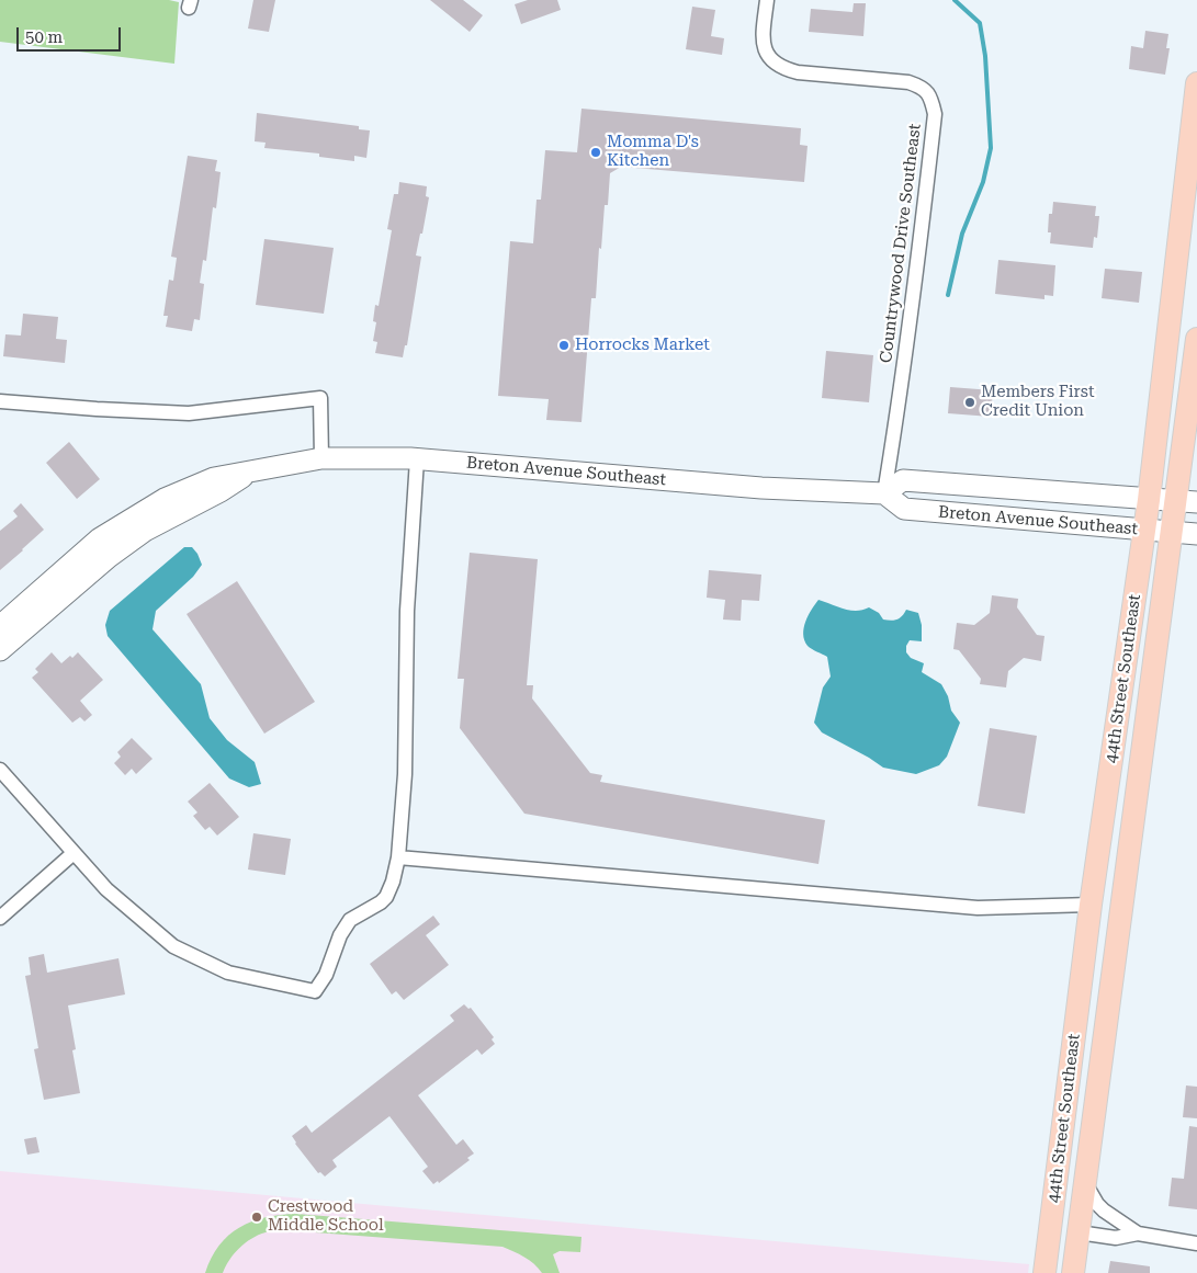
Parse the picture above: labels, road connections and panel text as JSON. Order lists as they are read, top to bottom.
{
  "streets": {
    "main road": ["Breton Avenue Southeast", "44th Street Southeast"],
    "street": ["Countrywood Drive Southeast"]
  },
  "crossings": [
    ["Countrywood Drive Southeast", "Breton Avenue Southeast"],
    ["Breton Avenue Southeast", "44th Street Southeast"]
  ],
  "places": [
    "Momma D's Kitchen",
    "Horrocks Market",
    "Members First Credit Union",
    "Crestwood Middle School"
  ],
  "scale_bar": "50 m"
}
